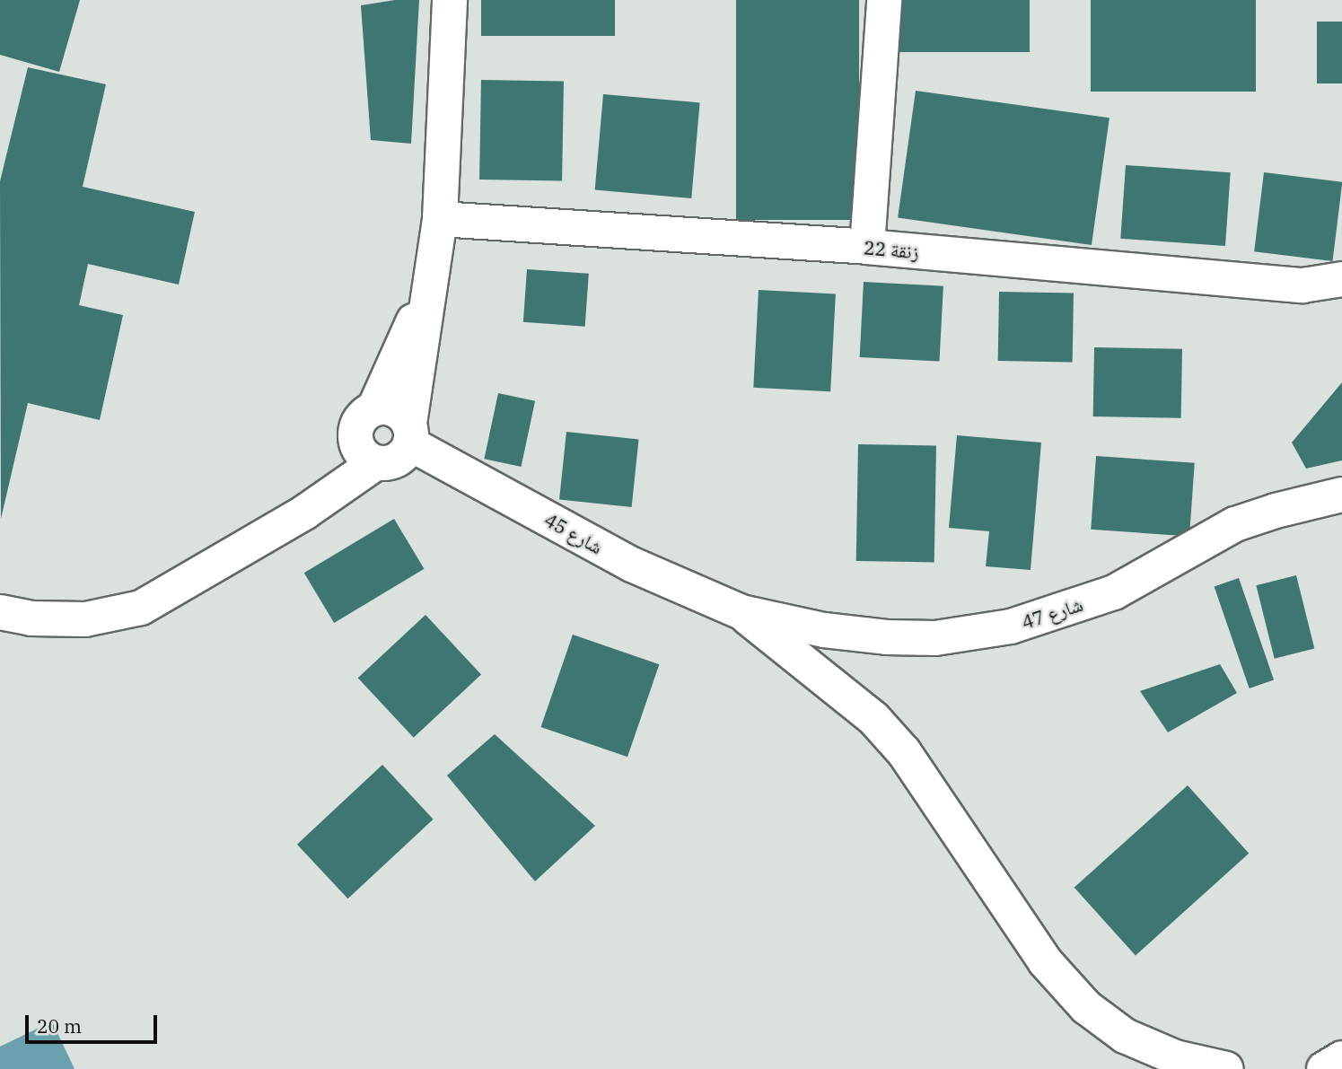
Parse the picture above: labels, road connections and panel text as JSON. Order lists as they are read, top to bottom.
{
  "streets": {
    "street": ["زنقة 22", "شارع 45", "شارع 47"]
  },
  "crossings": [
    ["شارع 45", "شارع 47"]
  ],
  "scale_bar": "20 m"
}
